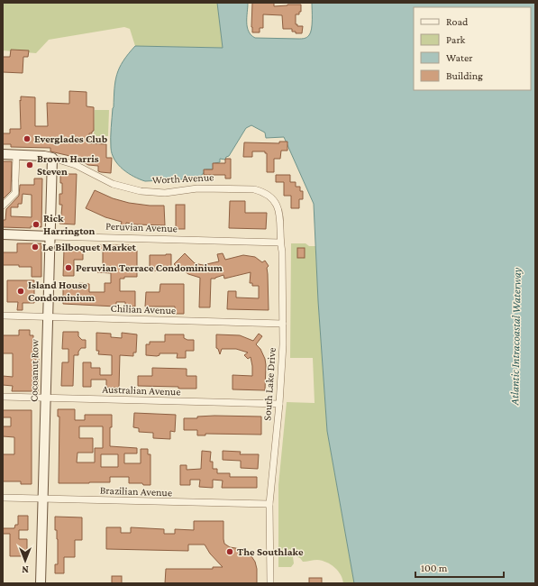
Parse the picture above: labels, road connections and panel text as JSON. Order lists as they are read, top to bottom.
{
  "streets": {
    "street": [
      "Worth Avenue",
      "Peruvian Avenue",
      "Chilian Avenue",
      "Cocoanut Row",
      "South Lake Drive",
      "Australian Avenue",
      "Brazilian Avenue"
    ]
  },
  "crossings": [
    ["Worth Avenue", "Cocoanut Row"],
    ["Worth Avenue", "South Lake Drive"],
    ["Peruvian Avenue", "Cocoanut Row"],
    ["Peruvian Avenue", "South Lake Drive"],
    ["Chilian Avenue", "Cocoanut Row"],
    ["Chilian Avenue", "South Lake Drive"],
    ["Cocoanut Row", "Australian Avenue"],
    ["Cocoanut Row", "Brazilian Avenue"],
    ["South Lake Drive", "Australian Avenue"],
    ["South Lake Drive", "Brazilian Avenue"]
  ],
  "water": ["Atlantic Intracoastal Waterway"],
  "places": [
    "Everglades Club",
    "Brown Harris Steven",
    "Rick Harrington",
    "Le Bilboquet Market",
    "Peruvian Terrace Condominium",
    "Island House Condominium",
    "The Southlake"
  ],
  "legend": [
    "Road",
    "Park",
    "Water",
    "Building"
  ],
  "scale_bar": "100 m",
  "north": "bottom"
}
